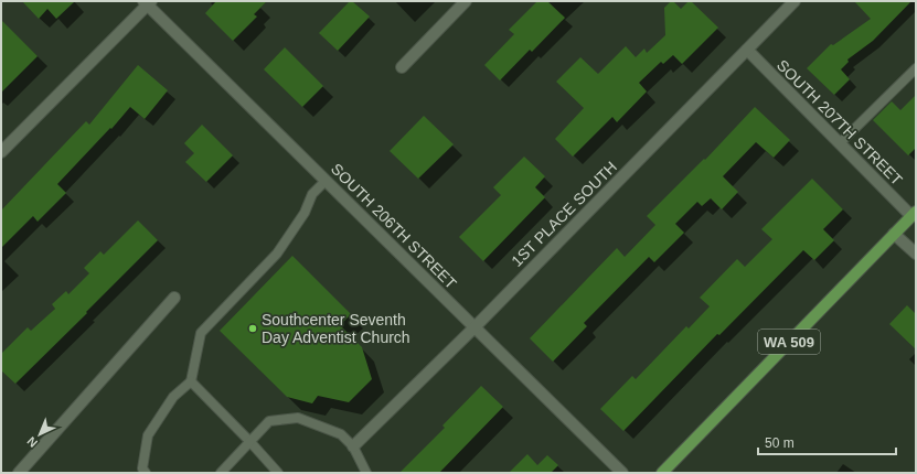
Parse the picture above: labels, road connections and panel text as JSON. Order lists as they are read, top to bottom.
{
  "streets": {
    "main road": ["WA 509"],
    "street": ["SOUTH 207TH STREET", "1ST PLACE SOUTH", "SOUTH 206TH STREET"]
  },
  "crossings": [
    ["SOUTH 207TH STREET", "1ST PLACE SOUTH"],
    ["SOUTH 207TH STREET", "WA 509"],
    ["1ST PLACE SOUTH", "SOUTH 206TH STREET"]
  ],
  "places": ["Southcenter Seventh Day Adventist Church"],
  "scale_bar": "50 m",
  "north": "bottom left"
}
